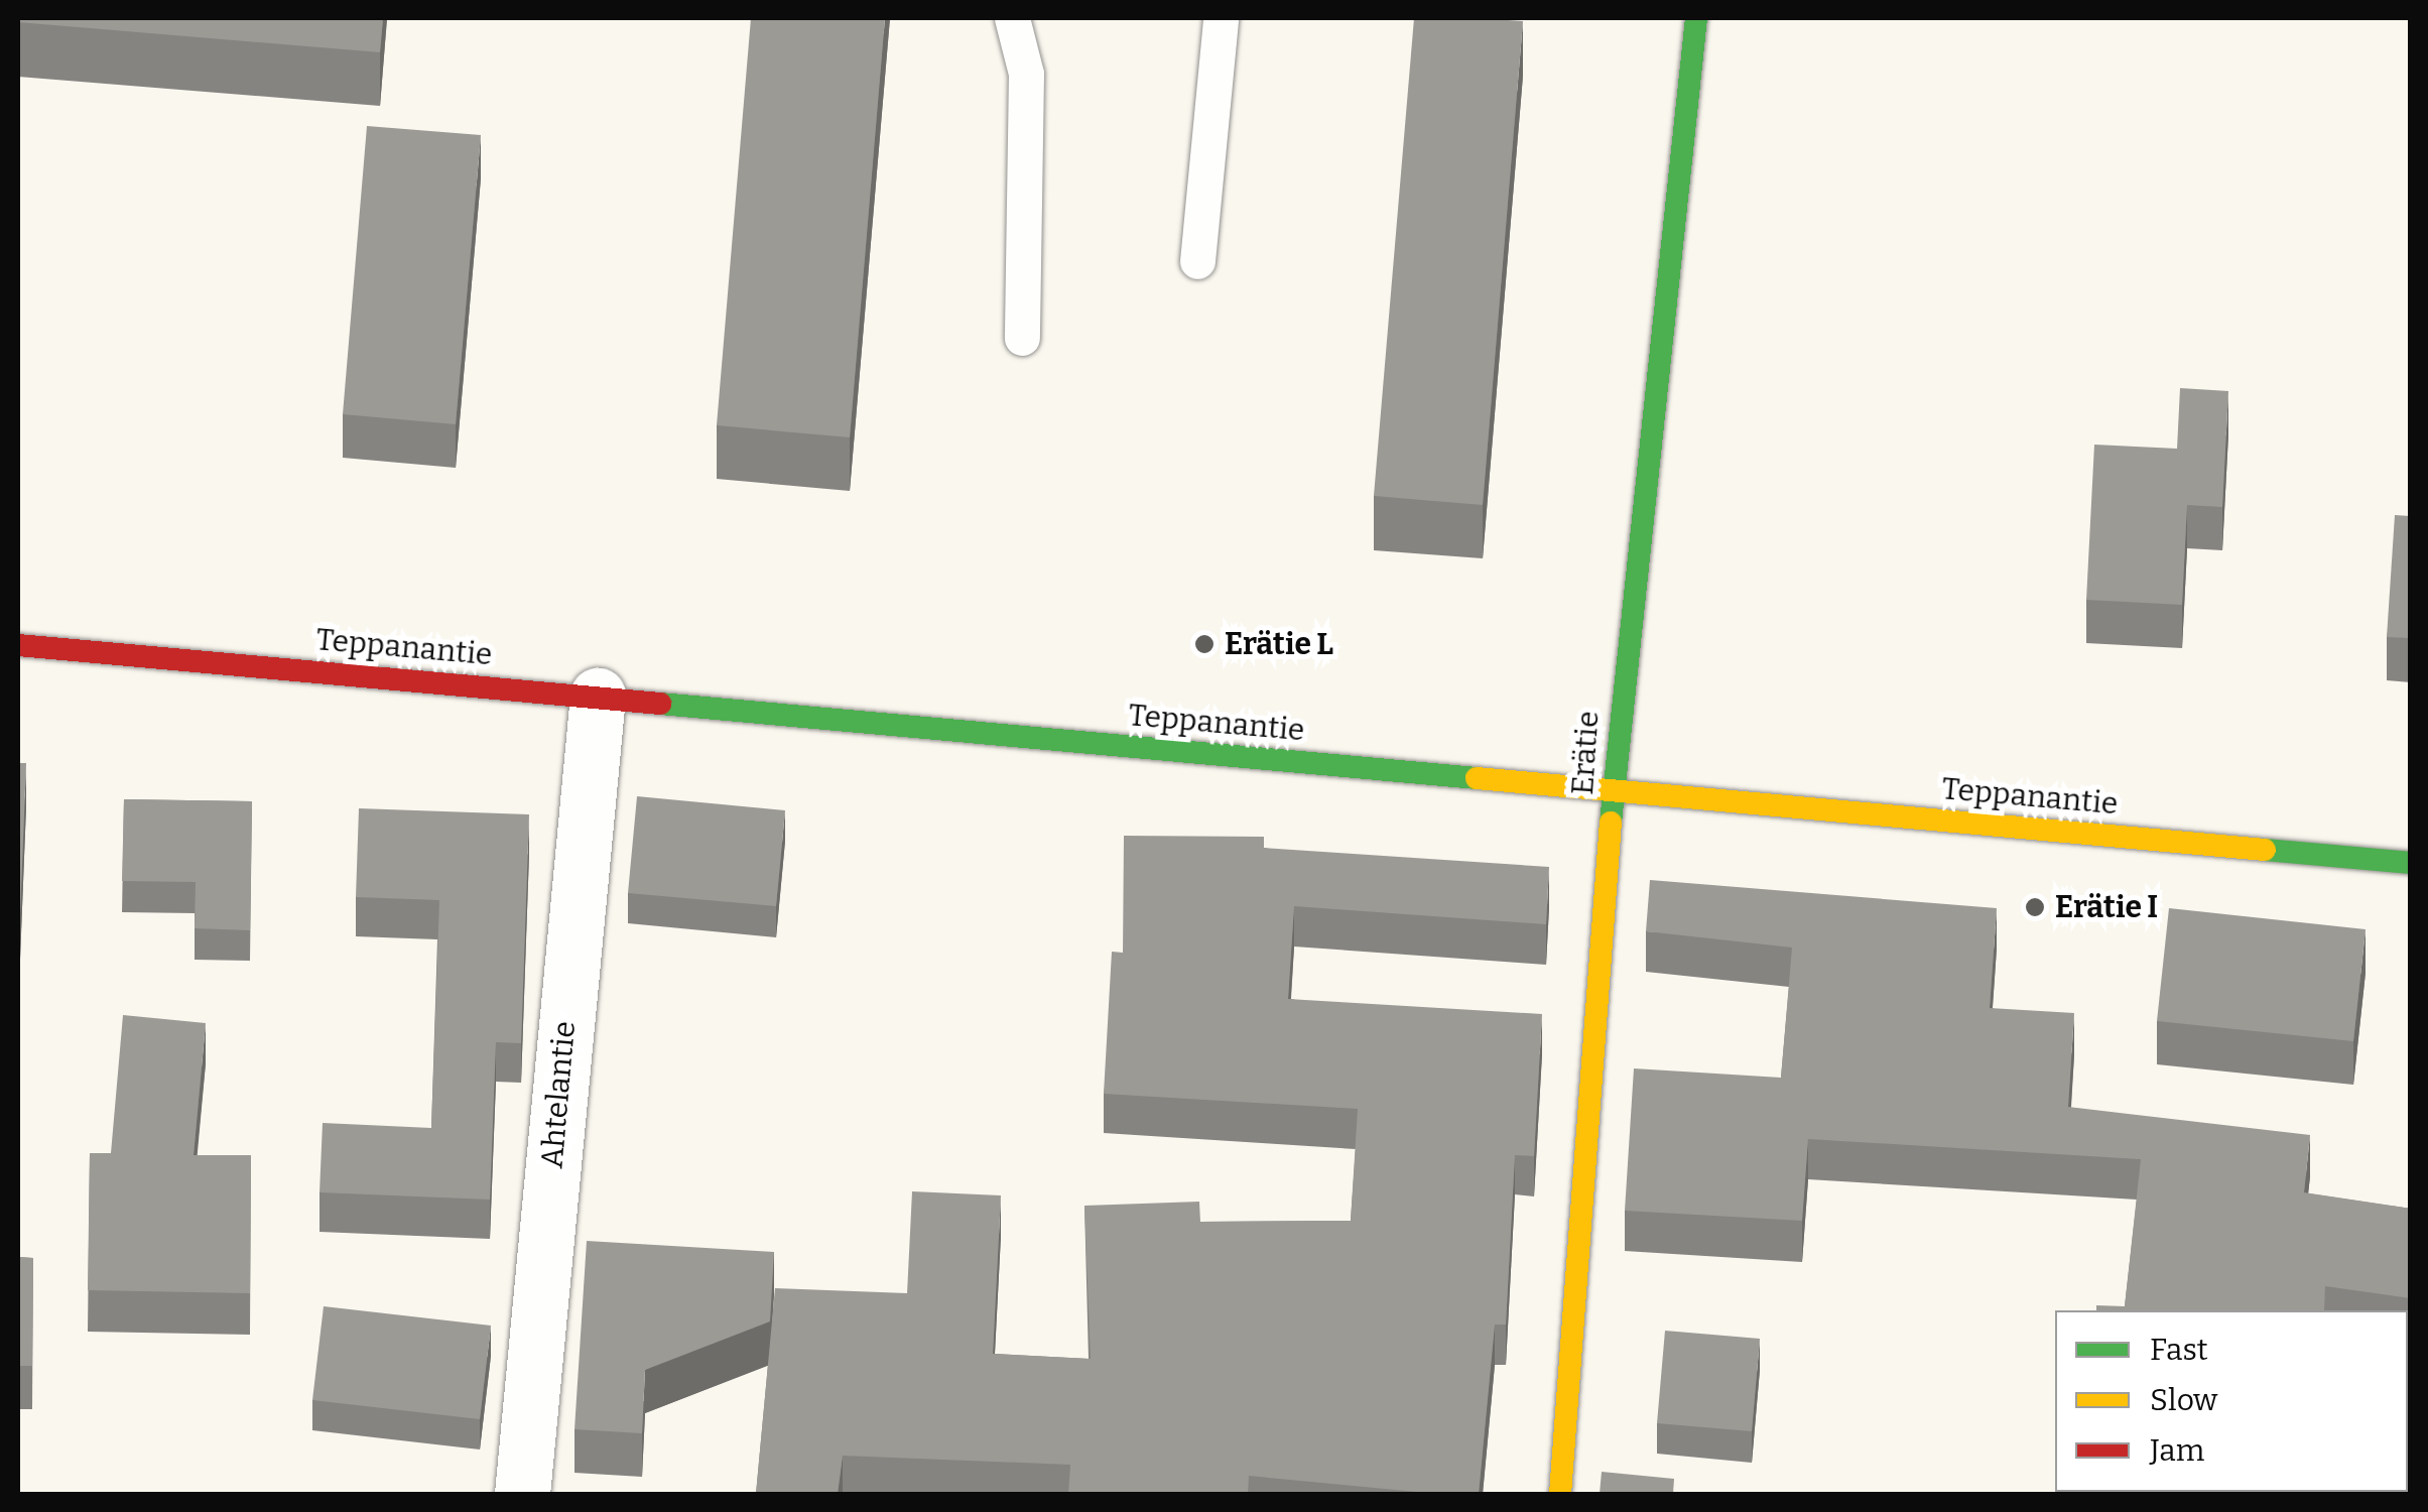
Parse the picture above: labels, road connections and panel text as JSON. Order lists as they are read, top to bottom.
{
  "streets": {
    "street": ["Teppanantie", "Erätie", "Ahtelantie"]
  },
  "crossings": [
    ["Teppanantie", "Erätie"],
    ["Teppanantie", "Ahtelantie"]
  ],
  "places": ["Erätie L", "Erätie I"],
  "legend": ["Fast", "Slow", "Jam"]
}
